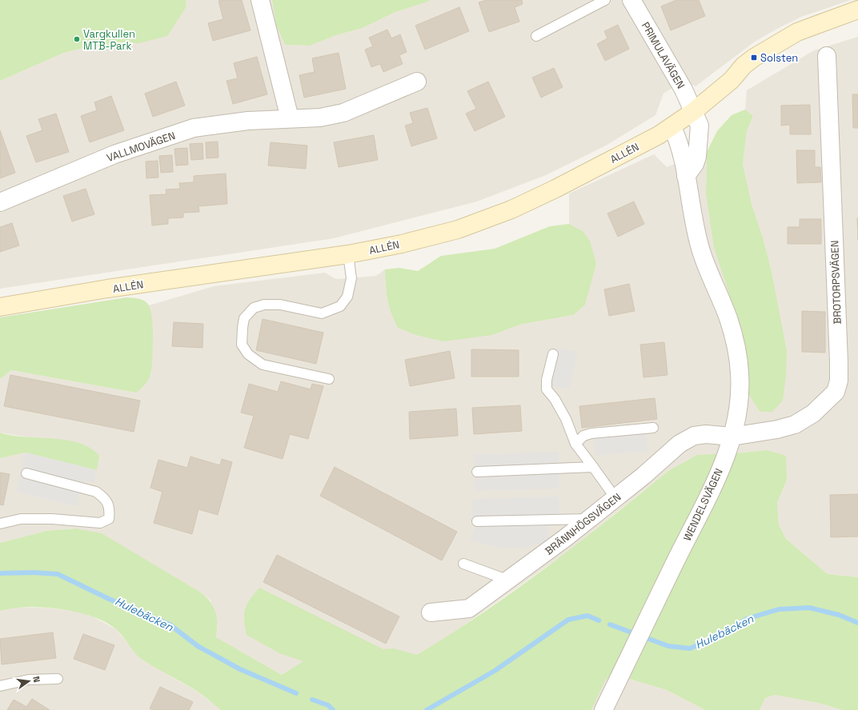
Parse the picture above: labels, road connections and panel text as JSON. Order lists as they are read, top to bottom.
{
  "streets": {
    "street": [
      "PRIMULAVÄGEN",
      "VALLMOVÄGEN",
      "ALLÉN",
      "BROTORPSVÄGEN",
      "WENDELSVÄGEN",
      "BRÄNNHÖGSVÄGEN"
    ]
  },
  "crossings": [
    ["PRIMULAVÄGEN", "ALLÉN"],
    ["ALLÉN", "WENDELSVÄGEN"],
    ["BROTORPSVÄGEN", "WENDELSVÄGEN"],
    ["BROTORPSVÄGEN", "BRÄNNHÖGSVÄGEN"],
    ["WENDELSVÄGEN", "BRÄNNHÖGSVÄGEN"]
  ],
  "water": ["Hulebäcken"],
  "places": {
    "other": ["Vargkullen MTB-Park"],
    "transit": ["Solsten"]
  },
  "north": "right"
}
